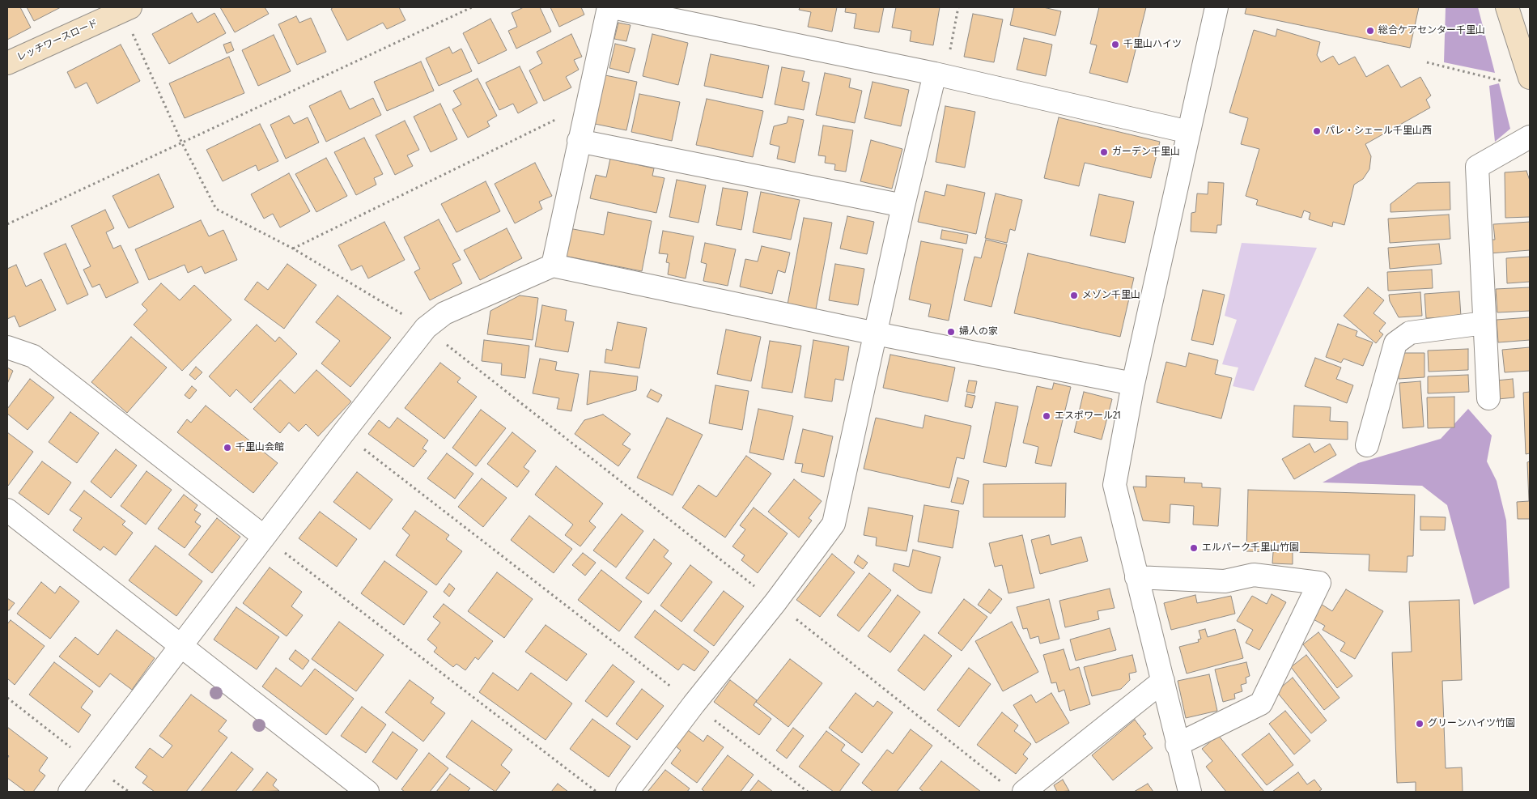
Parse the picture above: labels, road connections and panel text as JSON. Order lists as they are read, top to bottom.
{
  "streets": {
    "street": ["レッチワースロード"]
  },
  "places": [
    "総合ケアセンター千里山",
    "千里山ハイツ",
    "パレ・シェール千里山西",
    "ガーデン千里山",
    "メゾン千里山",
    "婦人の家",
    "エスポワール21",
    "千里山会館",
    "エルパーク千里山竹園",
    "グリーンハイツ竹園"
  ]
}
